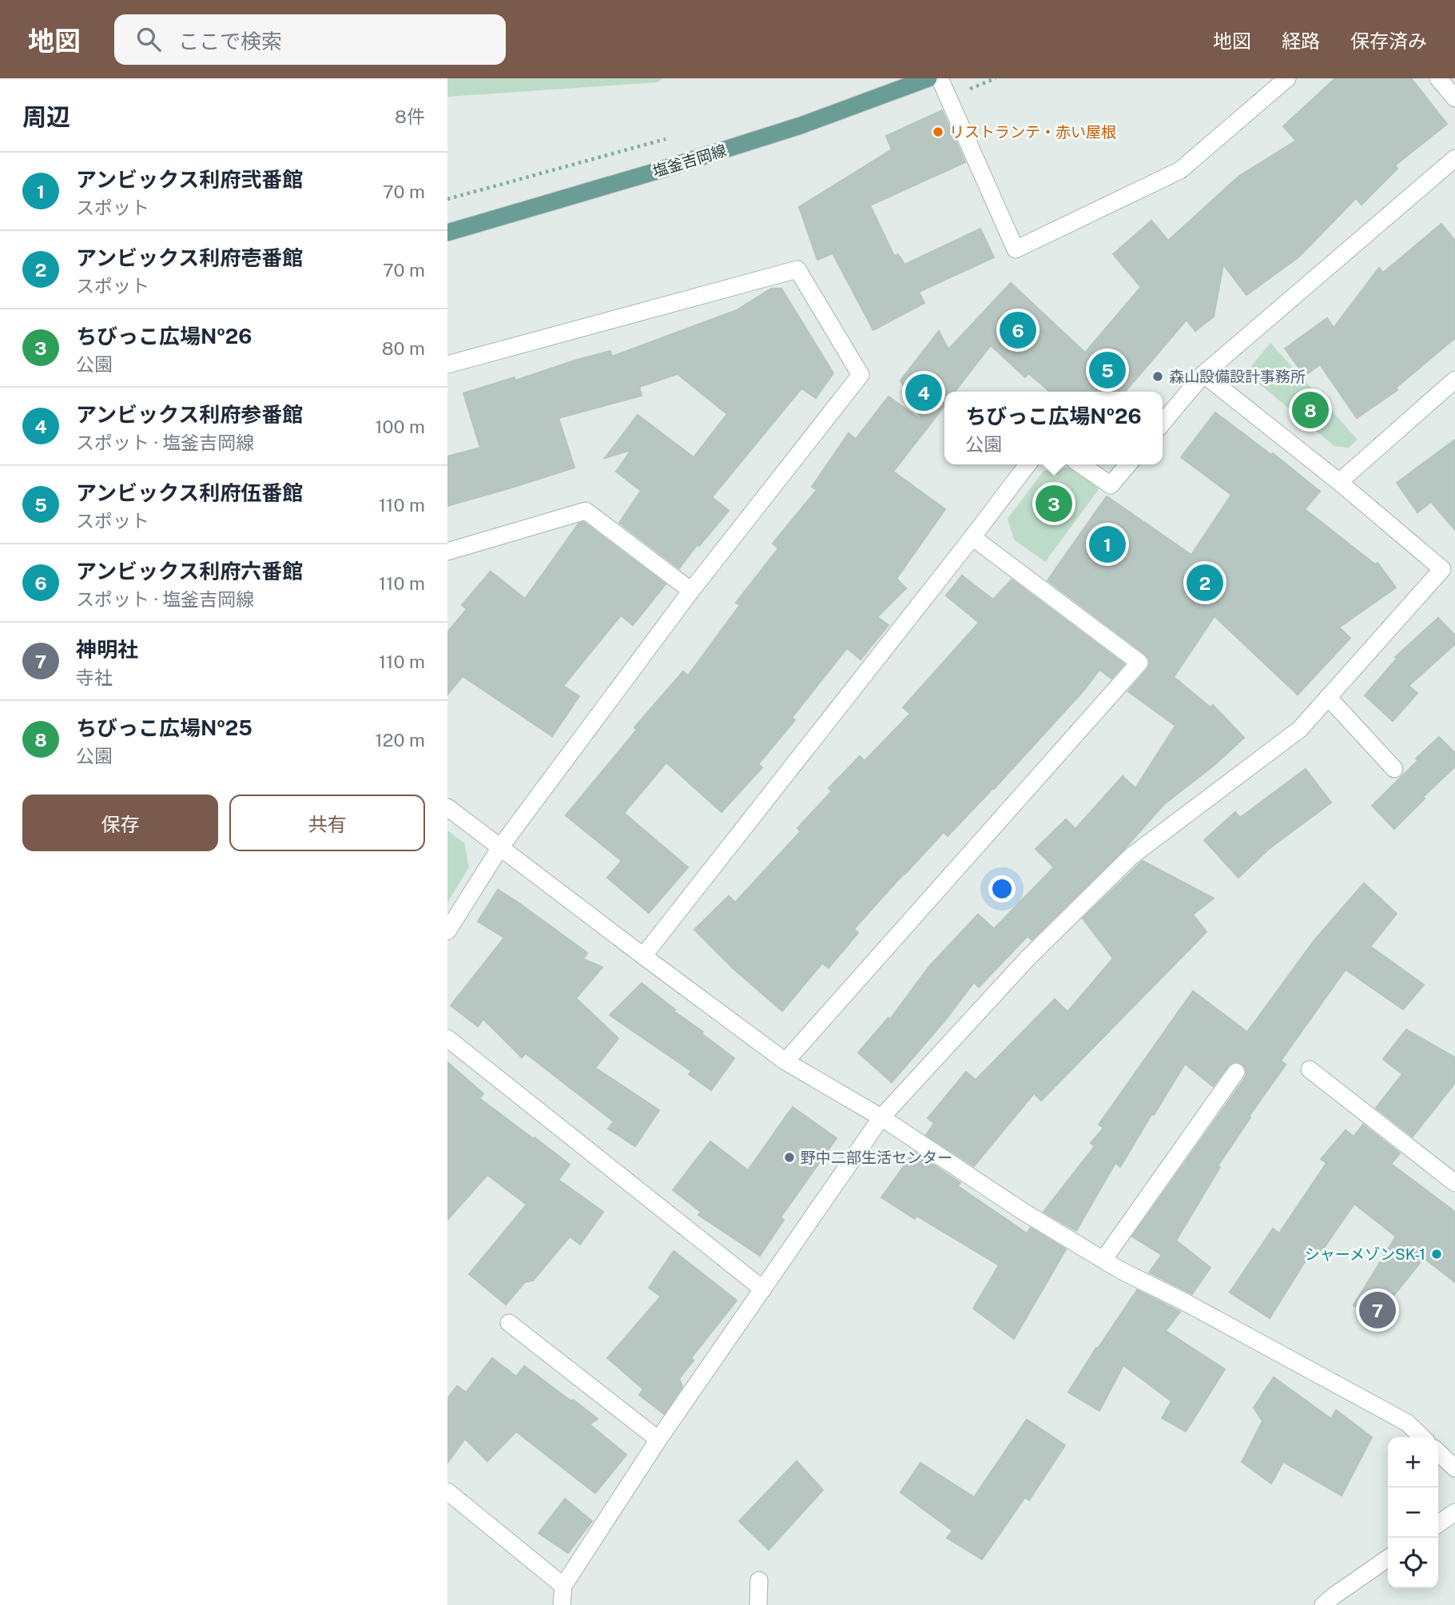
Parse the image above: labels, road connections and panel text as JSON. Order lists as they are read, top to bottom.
{
  "streets": {
    "main road": ["塩釜吉岡線"]
  },
  "places": [
    "リストランテ・赤い屋根",
    "森山設備設計事務所",
    "野中二部生活センター",
    "シャーメゾンSK-1"
  ],
  "page": {
    "header": "地図",
    "search": "ここで検索",
    "nav": ["地図", "経路", "保存済み"],
    "heading": ["周辺", "8件"],
    "list": [
      {
        "mark": "1",
        "name": "アンビックス利府弐番館",
        "note": "スポット",
        "value": "70 m"
      },
      {
        "mark": "2",
        "name": "アンビックス利府壱番館",
        "note": "スポット",
        "value": "70 m"
      },
      {
        "mark": "3",
        "name": "ちびっこ広場№26",
        "note": "公園",
        "value": "80 m"
      },
      {
        "mark": "4",
        "name": "アンビックス利府参番館",
        "note": "スポット · 塩釜吉岡線",
        "value": "100 m"
      },
      {
        "mark": "5",
        "name": "アンビックス利府伍番館",
        "note": "スポット",
        "value": "110 m"
      },
      {
        "mark": "6",
        "name": "アンビックス利府六番館",
        "note": "スポット · 塩釜吉岡線",
        "value": "110 m"
      },
      {
        "mark": "7",
        "name": "神明社",
        "note": "寺社",
        "value": "110 m"
      },
      {
        "mark": "8",
        "name": "ちびっこ広場№25",
        "note": "公園",
        "value": "120 m"
      }
    ],
    "pins": [
      "6",
      "5",
      "4",
      "8",
      "3",
      "1",
      "2",
      "7"
    ],
    "popup": ["ちびっこ広場№26", "公園"],
    "buttons": ["保存", "共有"],
    "map_buttons": ["+", "−"]
  }
}
